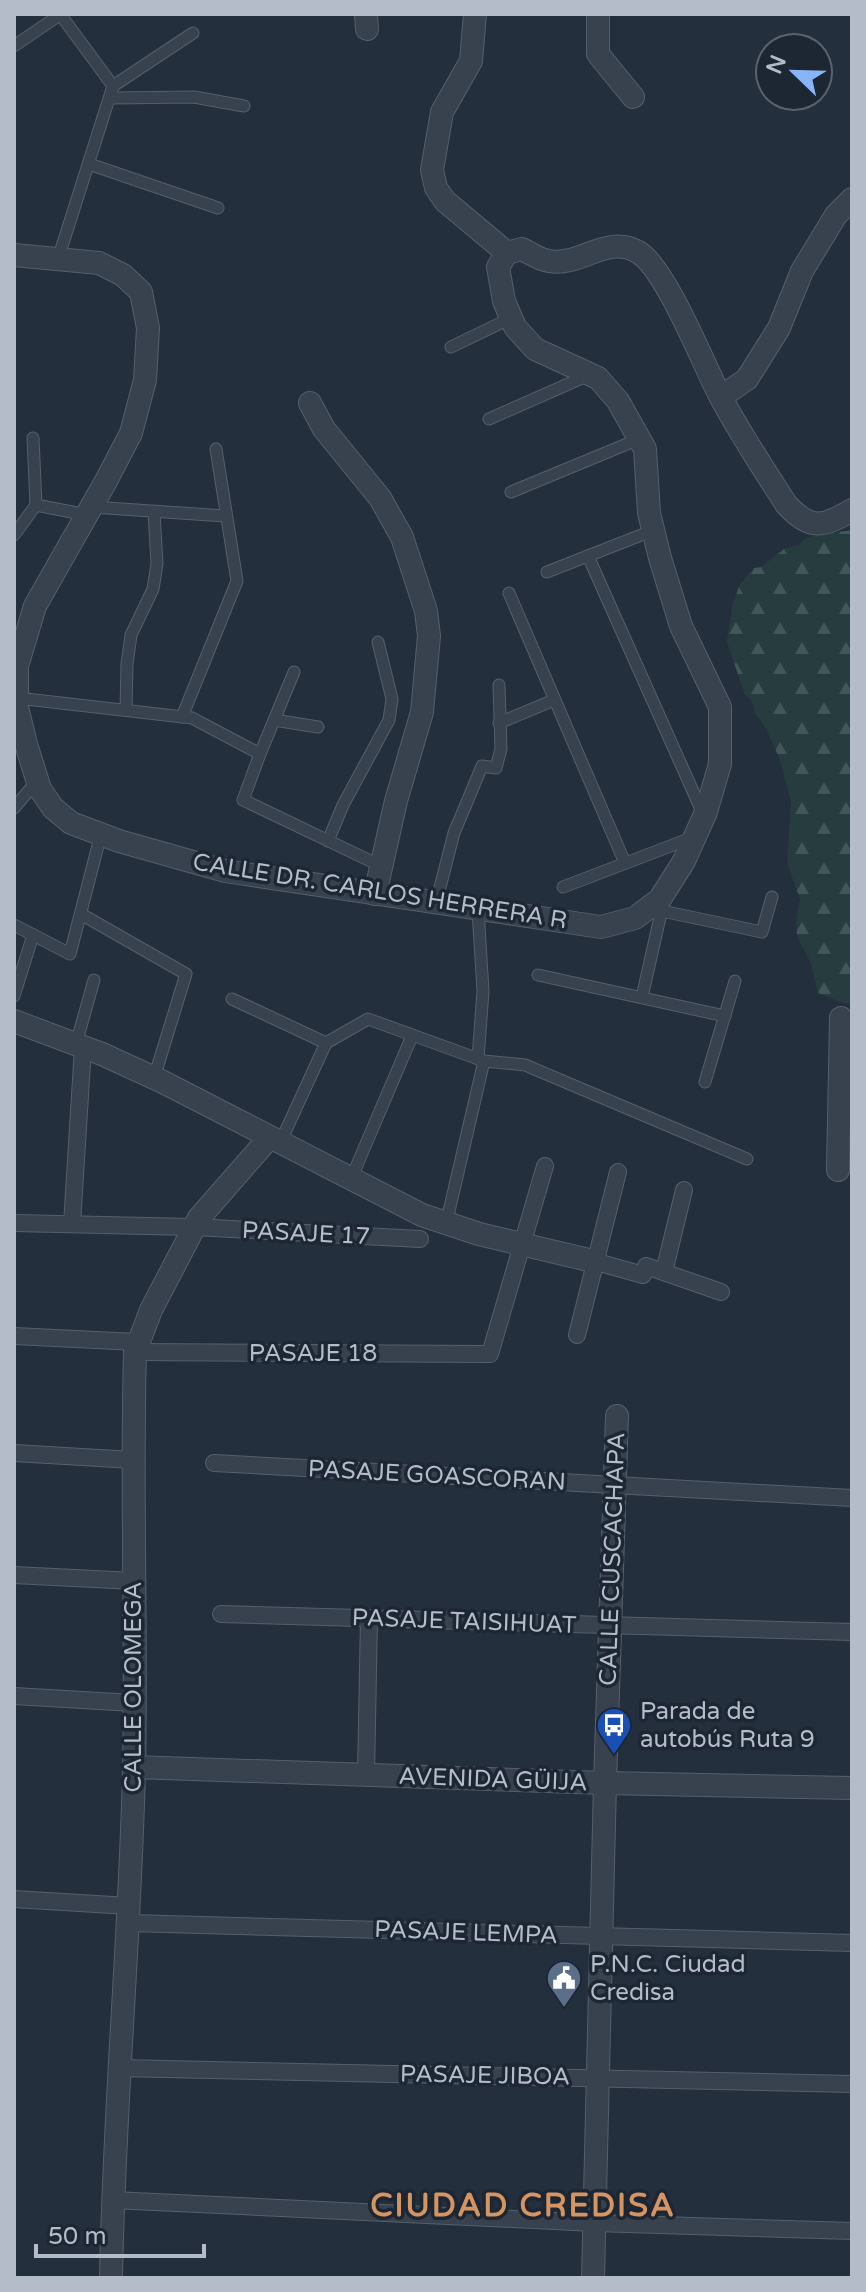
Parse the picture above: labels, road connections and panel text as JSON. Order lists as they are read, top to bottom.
{
  "streets": {
    "street": [
      "CALLE DR. CARLOS HERRERA R",
      "PASAJE 17",
      "PASAJE 18",
      "PASAJE GOASCORAN",
      "CALLE CUSCACHAPA",
      "PASAJE TAISIHUAT",
      "CALLE OLOMEGA",
      "AVENIDA GÜIJA",
      "PASAJE LEMPA",
      "PASAJE JIBOA"
    ]
  },
  "crossings": [
    ["PASAJE 17", "CALLE OLOMEGA"],
    ["PASAJE 18", "CALLE OLOMEGA"],
    ["PASAJE GOASCORAN", "CALLE CUSCACHAPA"],
    ["CALLE CUSCACHAPA", "PASAJE TAISIHUAT"],
    ["CALLE CUSCACHAPA", "AVENIDA GÜIJA"],
    ["CALLE CUSCACHAPA", "PASAJE LEMPA"],
    ["CALLE CUSCACHAPA", "PASAJE JIBOA"],
    ["CALLE OLOMEGA", "AVENIDA GÜIJA"],
    ["CALLE OLOMEGA", "PASAJE LEMPA"],
    ["CALLE OLOMEGA", "PASAJE JIBOA"]
  ],
  "districts": ["CIUDAD CREDISA"],
  "places": {
    "bus stop": ["Parada de autobús Ruta 9"],
    "public building": ["P.N.C. Ciudad Credisa"]
  },
  "scale_bar": "50 m",
  "north": "top left"
}
